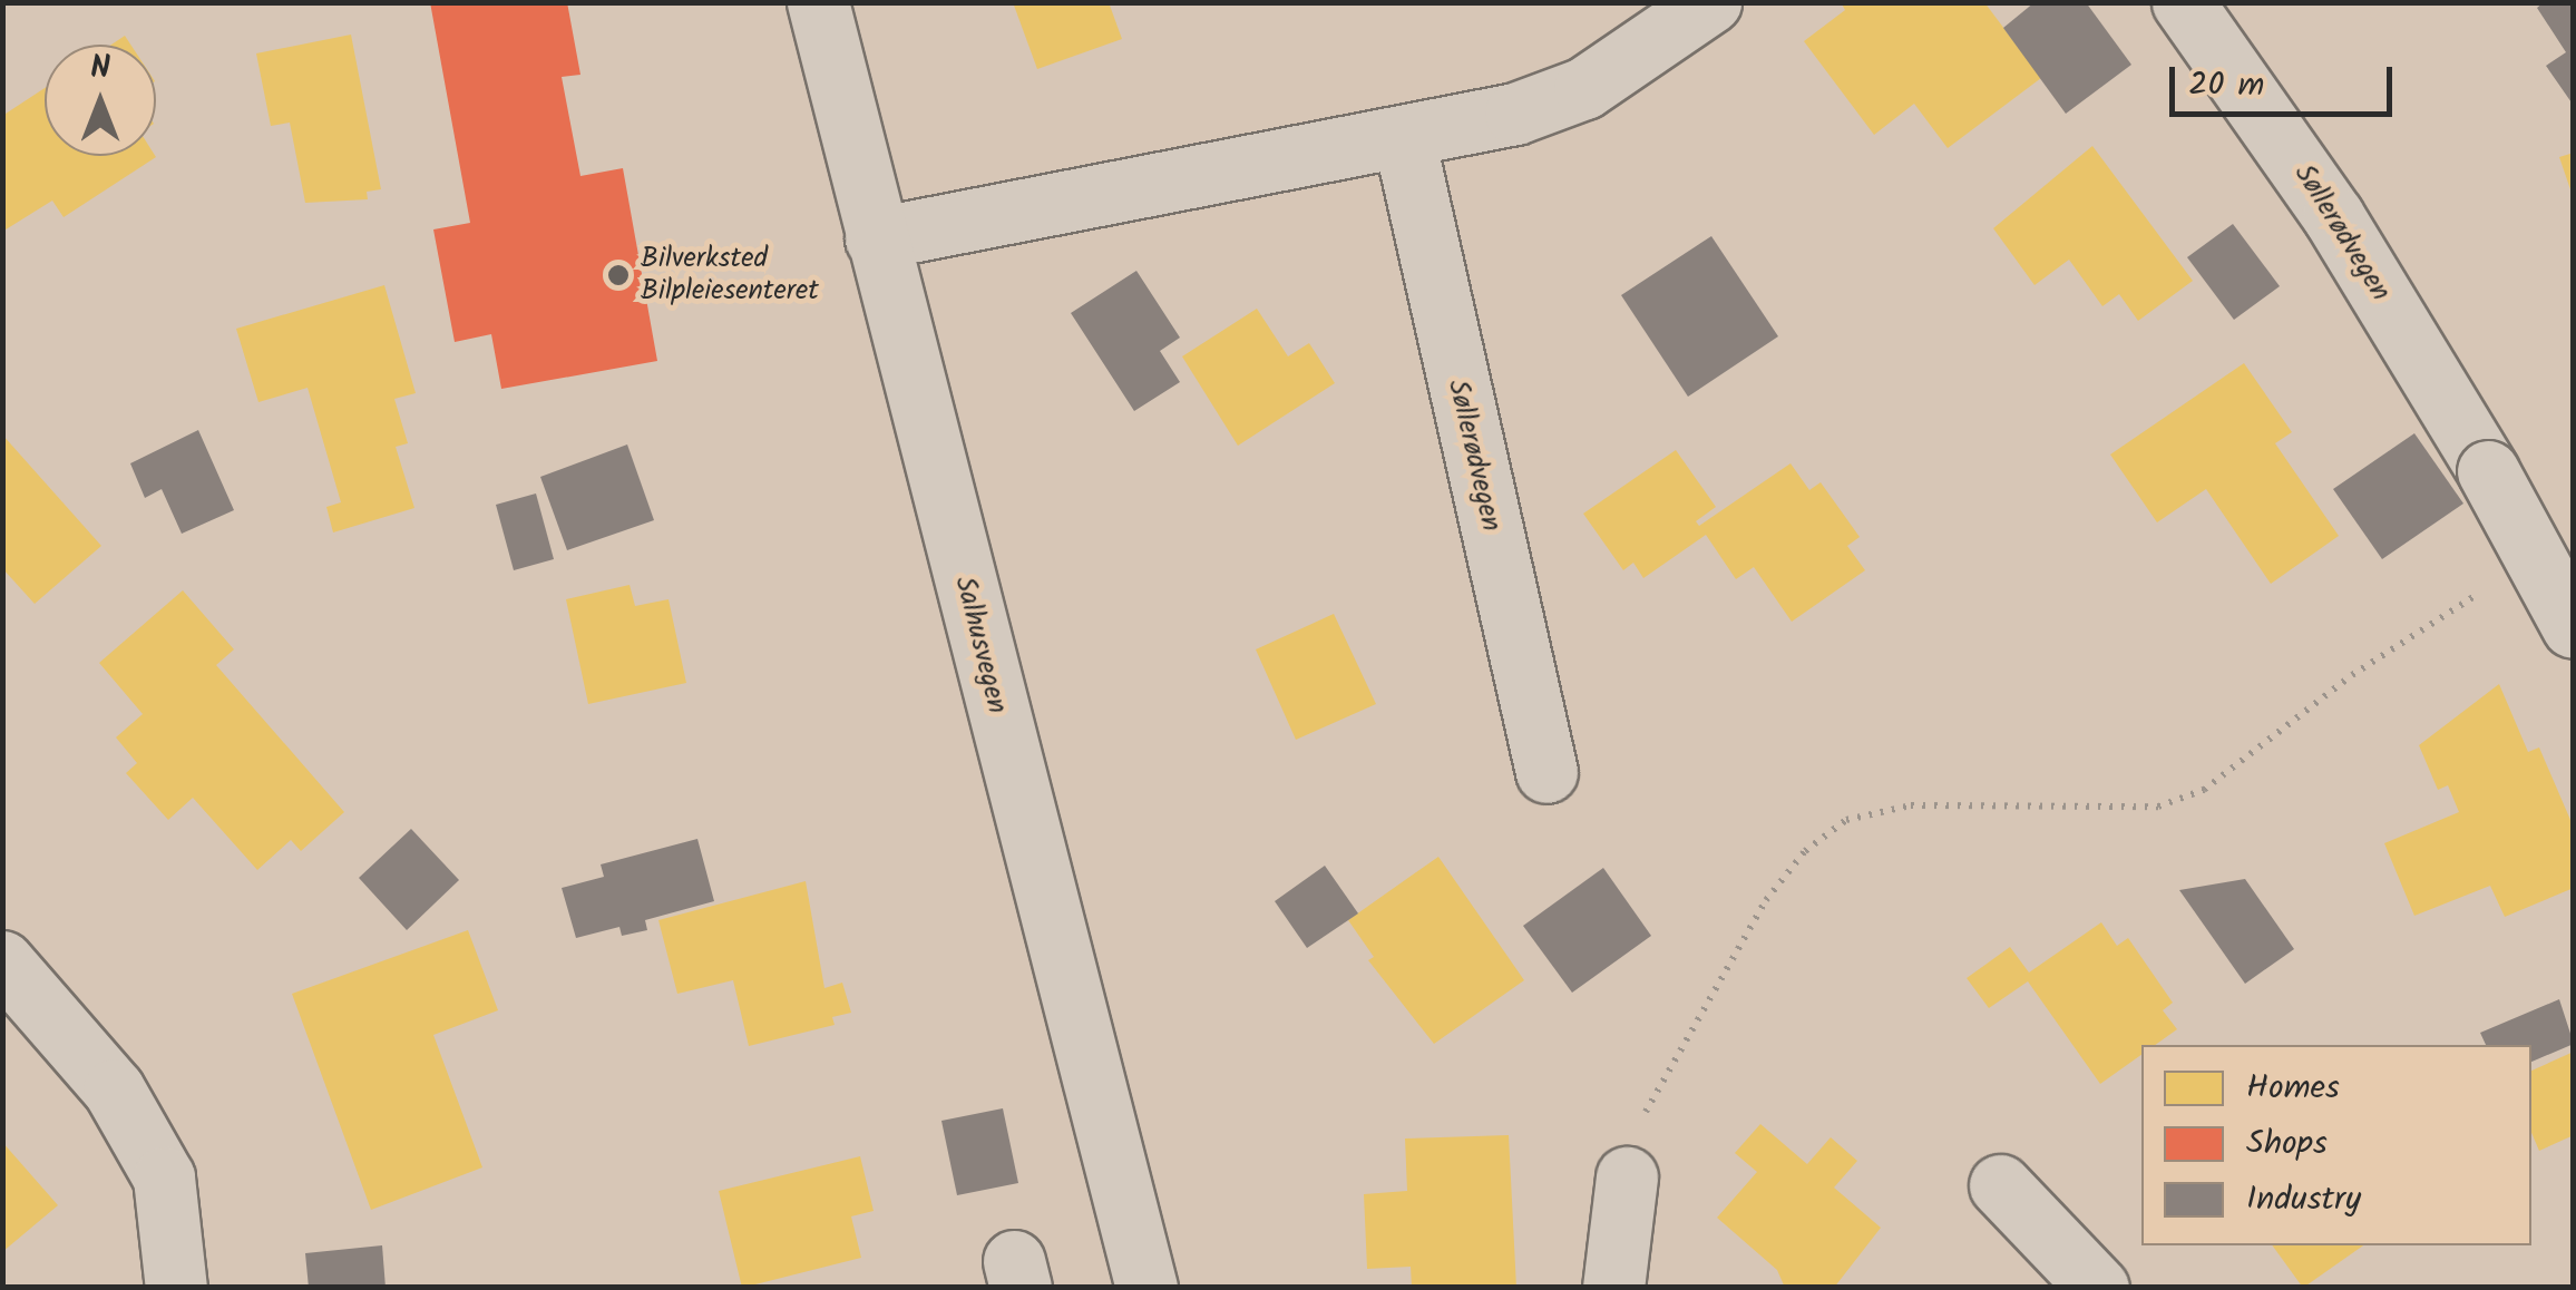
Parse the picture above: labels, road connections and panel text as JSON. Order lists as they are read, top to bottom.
{
  "streets": {
    "street": ["Søllerødvegen", "Salhusvegen"]
  },
  "places": ["Bilverksted Bilpleiesenteret"],
  "legend": ["Homes", "Shops", "Industry"],
  "scale_bar": "20 m",
  "north": "top"
}
